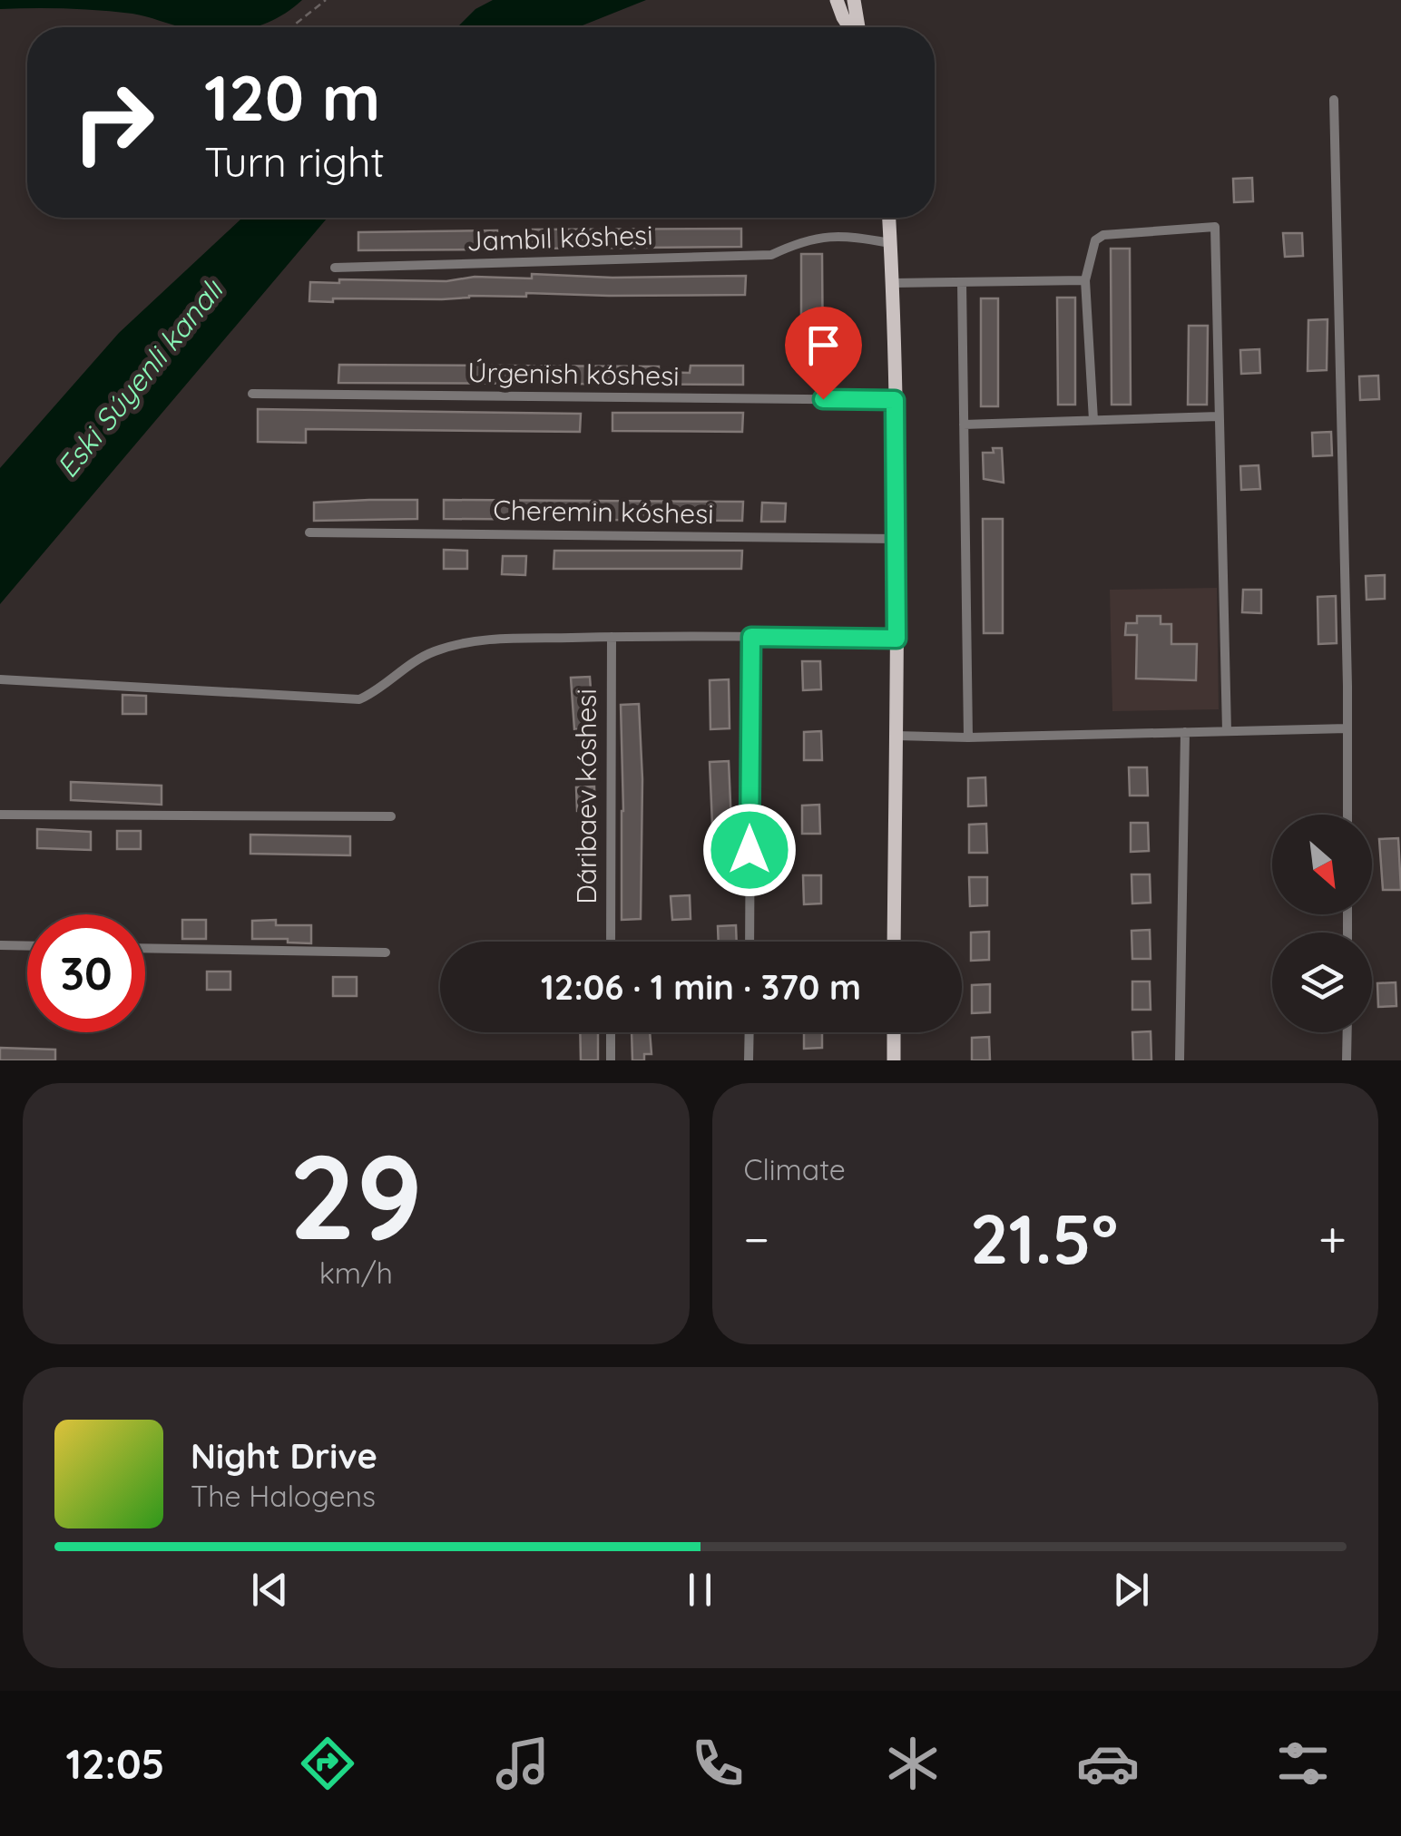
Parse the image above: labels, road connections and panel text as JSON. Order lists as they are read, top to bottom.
{
  "streets": {
    "street": [
      "Jambıl kóshesi",
      "Úrgenish kóshesi",
      "Cheremin kóshesi",
      "Dáribaev kóshesi"
    ]
  },
  "water": ["Eski Súyenli kanalı"],
  "north": "bottom right",
  "page": {
    "turn": ["120 m", "Turn right"],
    "limit": "30",
    "trip": "12:06 · 1 min · 370 m",
    "tile": [
      ["29", "km/h"],
      "Climate"
    ],
    "heat": ["−", "21.5°", "+"],
    "song": ["Night Drive", "The Halogens"],
    "tabs": "12:05"
  }
}
